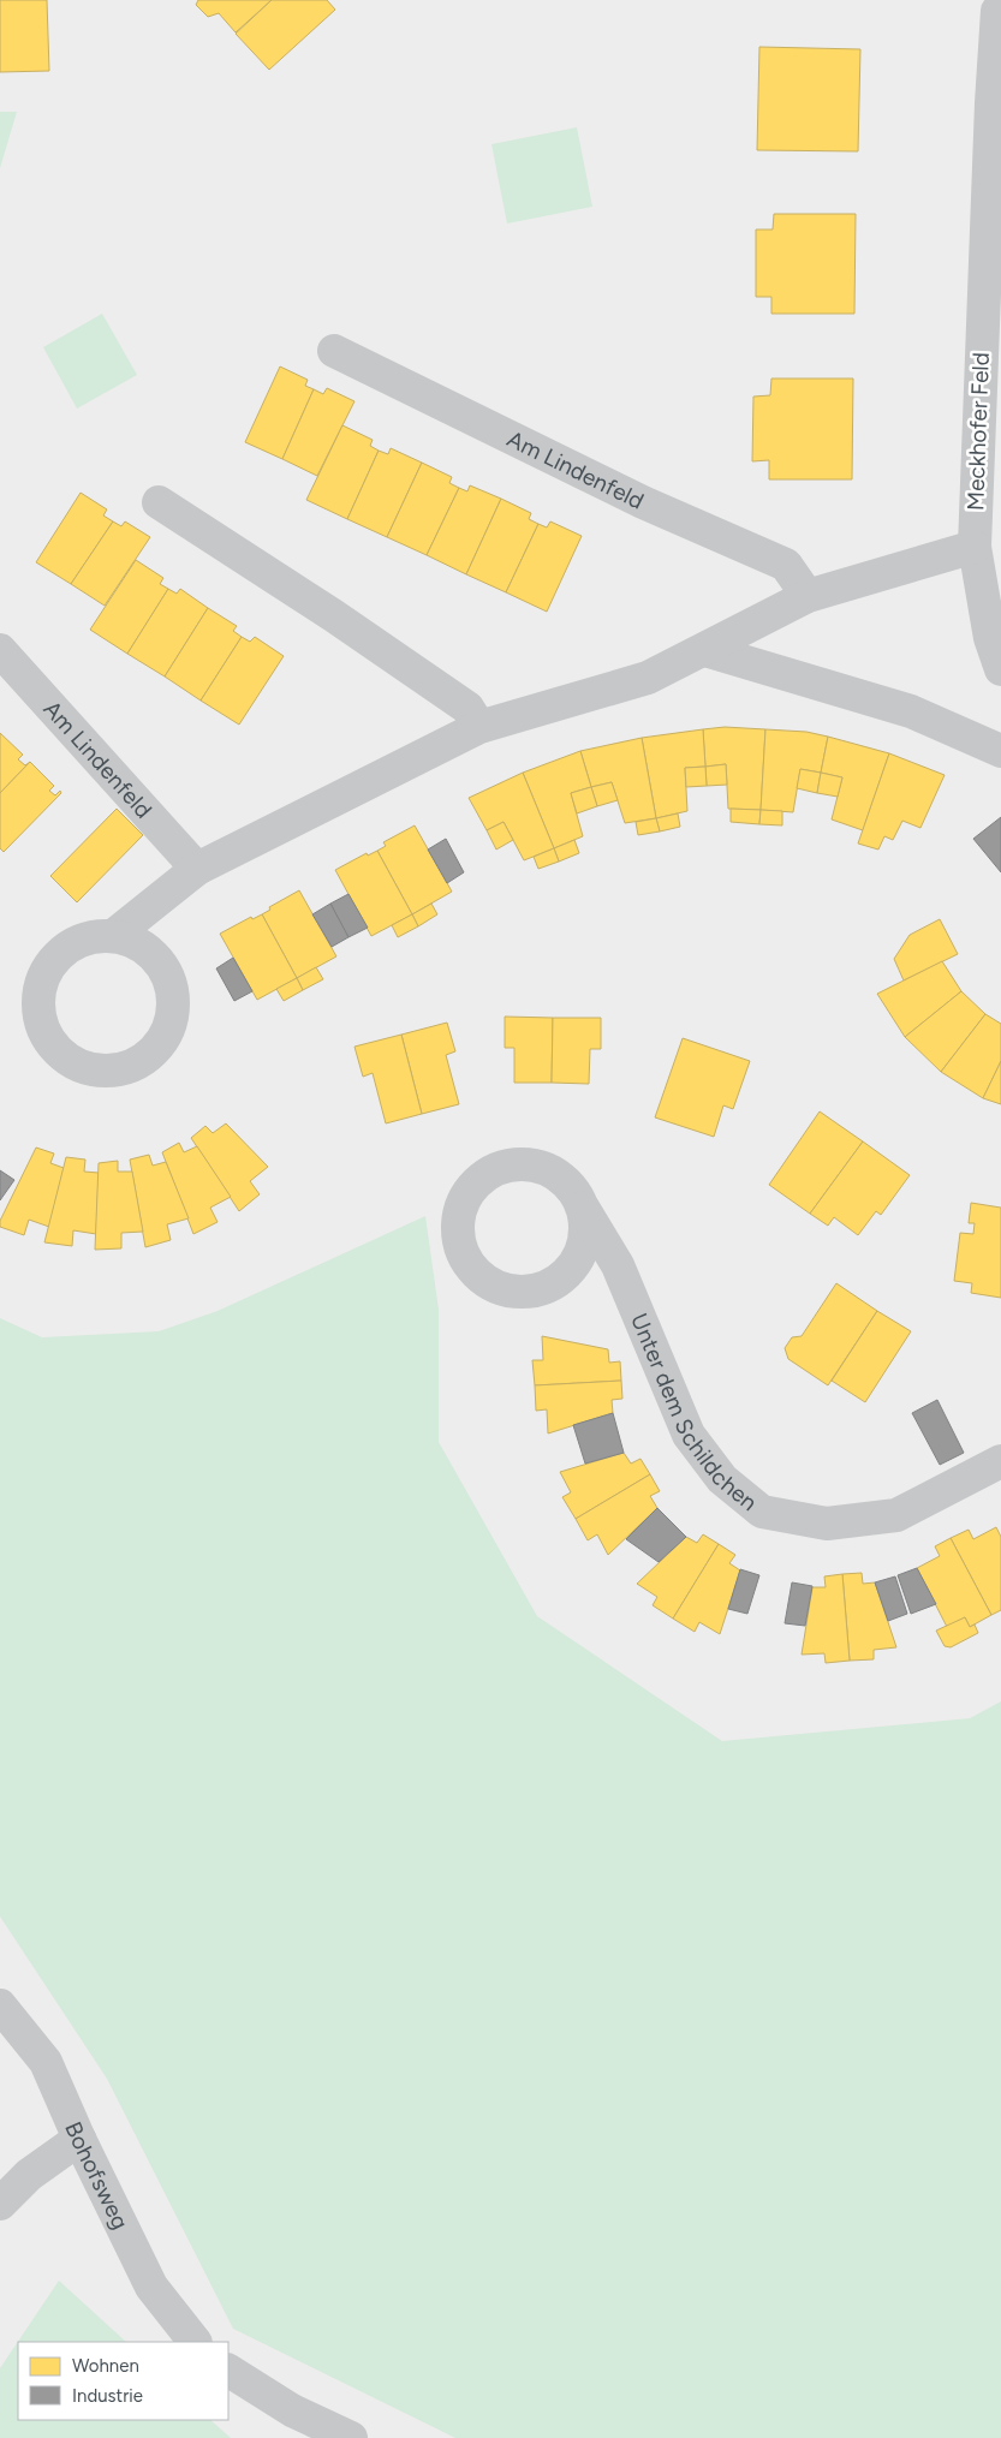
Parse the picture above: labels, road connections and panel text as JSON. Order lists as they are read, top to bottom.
{
  "streets": {
    "street": [
      "Meckhofer Feld",
      "Am Lindenfeld",
      "Unter dem Schildchen",
      "Bohofsweg"
    ]
  },
  "legend": ["Wohnen", "Industrie"]
}
